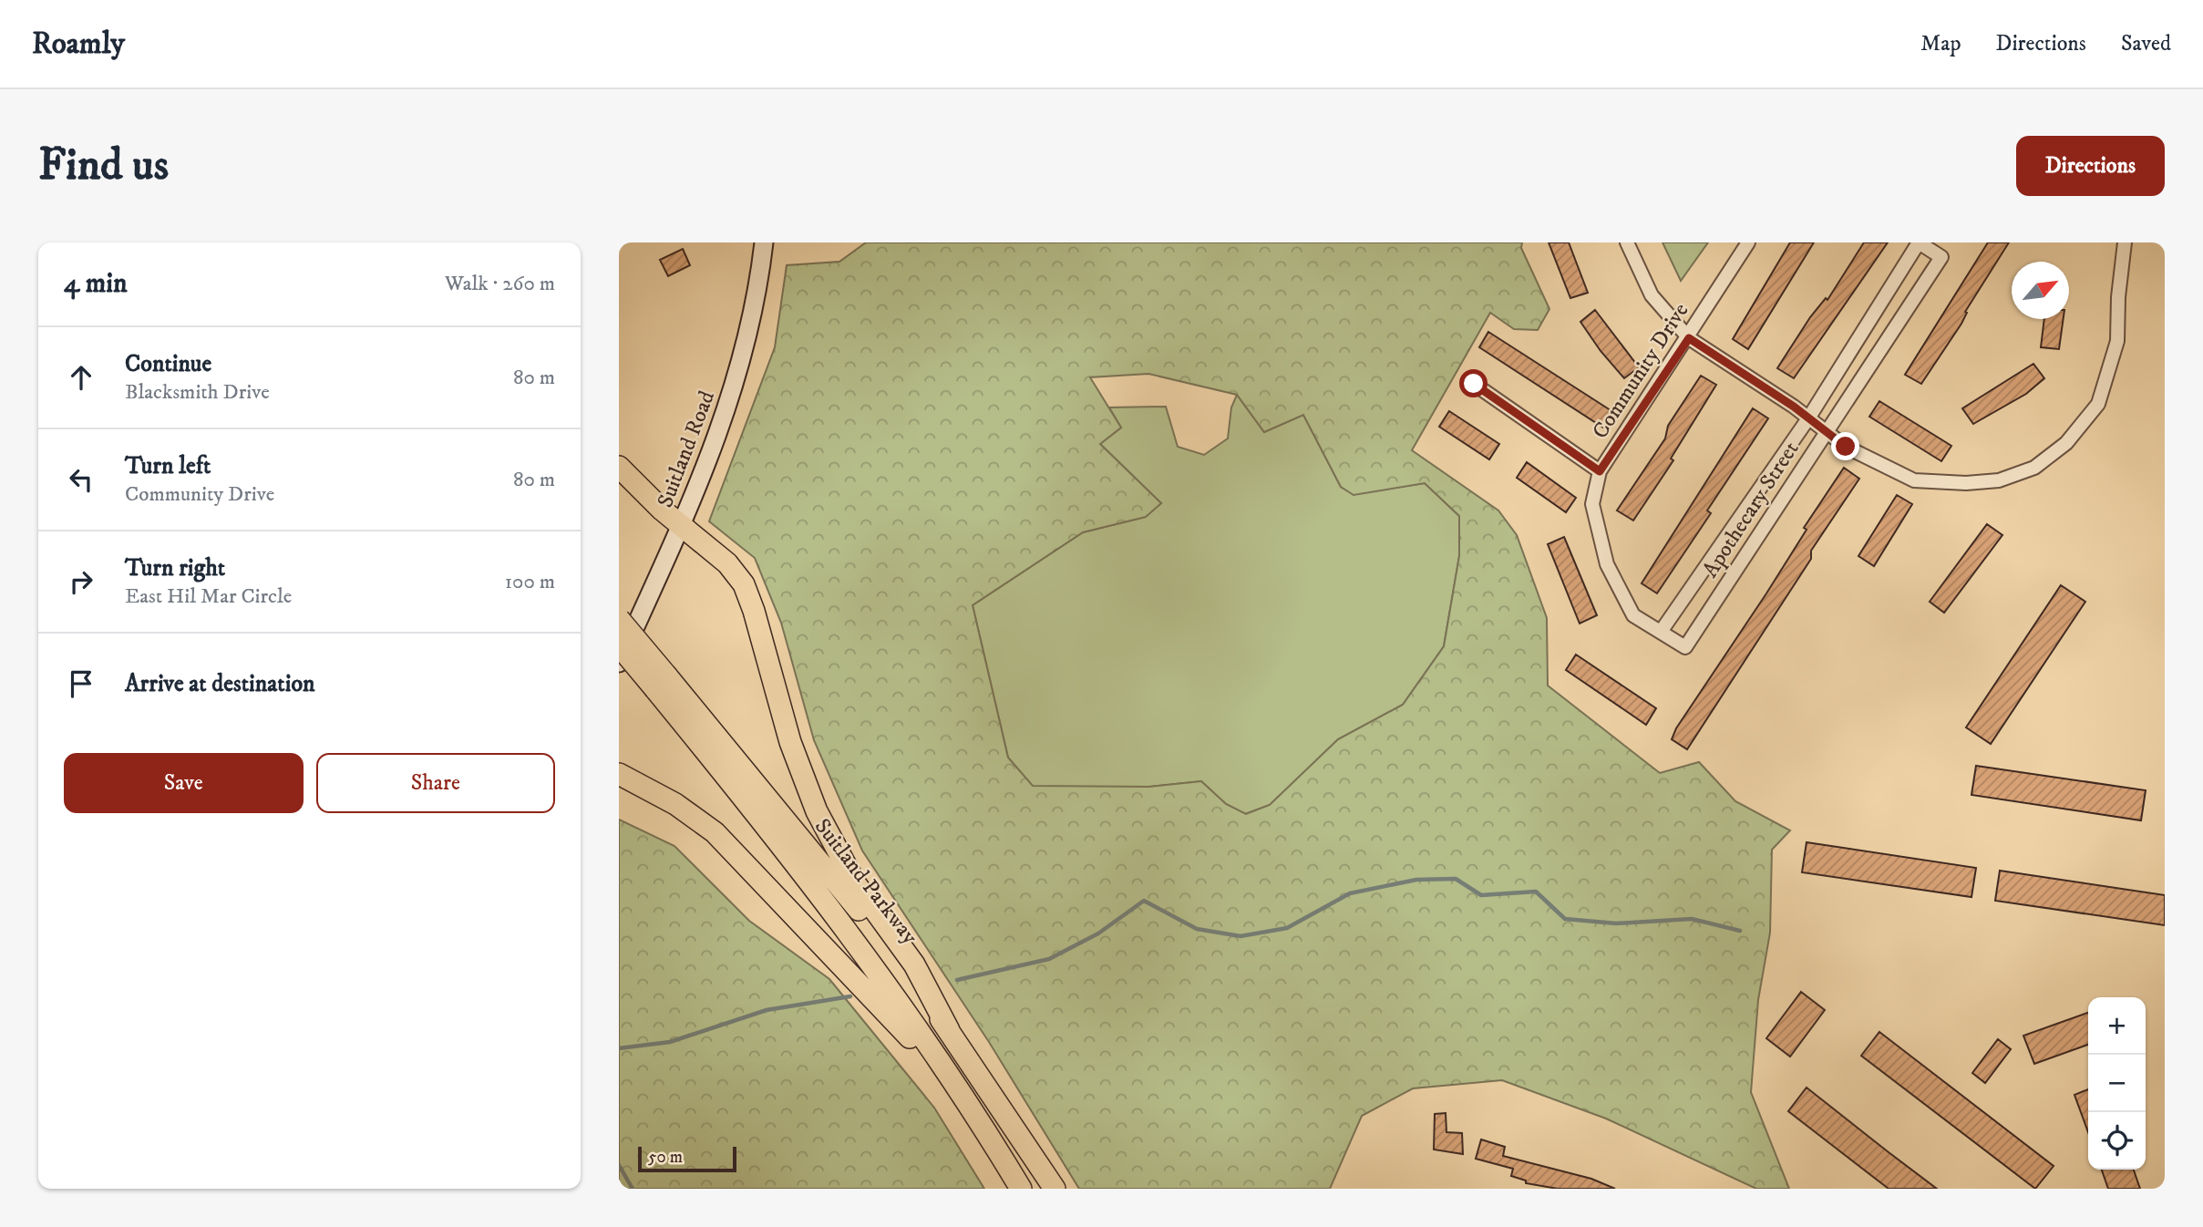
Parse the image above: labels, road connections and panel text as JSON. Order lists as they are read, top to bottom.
{
  "streets": {
    "highway": ["Suitland Parkway"],
    "main road": ["Suitland Road"],
    "street": ["Community Drive", "Apothecary Street"]
  },
  "crossings": [
    ["Community Drive", "Apothecary Street"]
  ],
  "scale_bar": "50 m",
  "north": "top right",
  "page": {
    "header": "Roamly",
    "nav": ["Map", "Directions", "Saved"],
    "buttons": [
      "Directions",
      ["Save", "Share"]
    ],
    "title": "Find us",
    "heading": ["4 min", "Walk · 260 m"],
    "list": [
      ["Continue", "Blacksmith Drive", "80 m"],
      ["Turn left", "Community Drive", "80 m"],
      ["Turn right", "East Hil Mar Circle", "100 m"],
      "Arrive at destination"
    ],
    "map_buttons": ["+", "−"],
    "scale": "50 m"
  }
}
